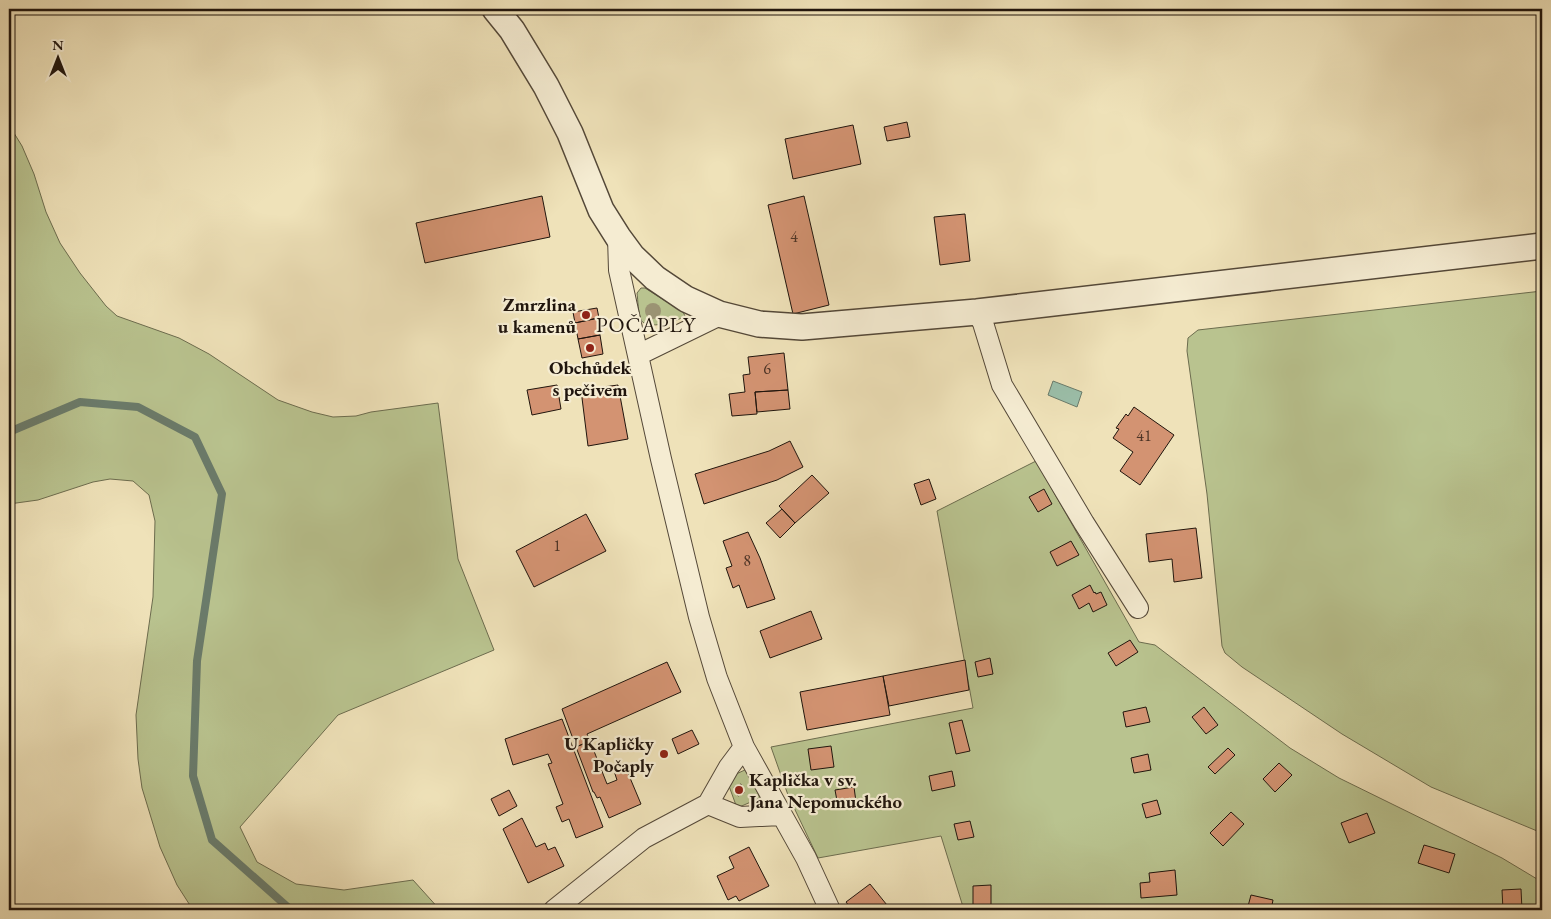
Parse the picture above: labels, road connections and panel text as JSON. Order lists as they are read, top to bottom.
{
  "districts": ["POČAPLY"],
  "places": [
    "Zmrzlina u kamenů",
    "Obchůdek s pečivem",
    "U Kapličky Počaply",
    "Kaplička v sv. Jana Nepomuckého"
  ],
  "house_numbers": [
    "4",
    "6",
    "41",
    "1",
    "8"
  ],
  "north": "top"
}
